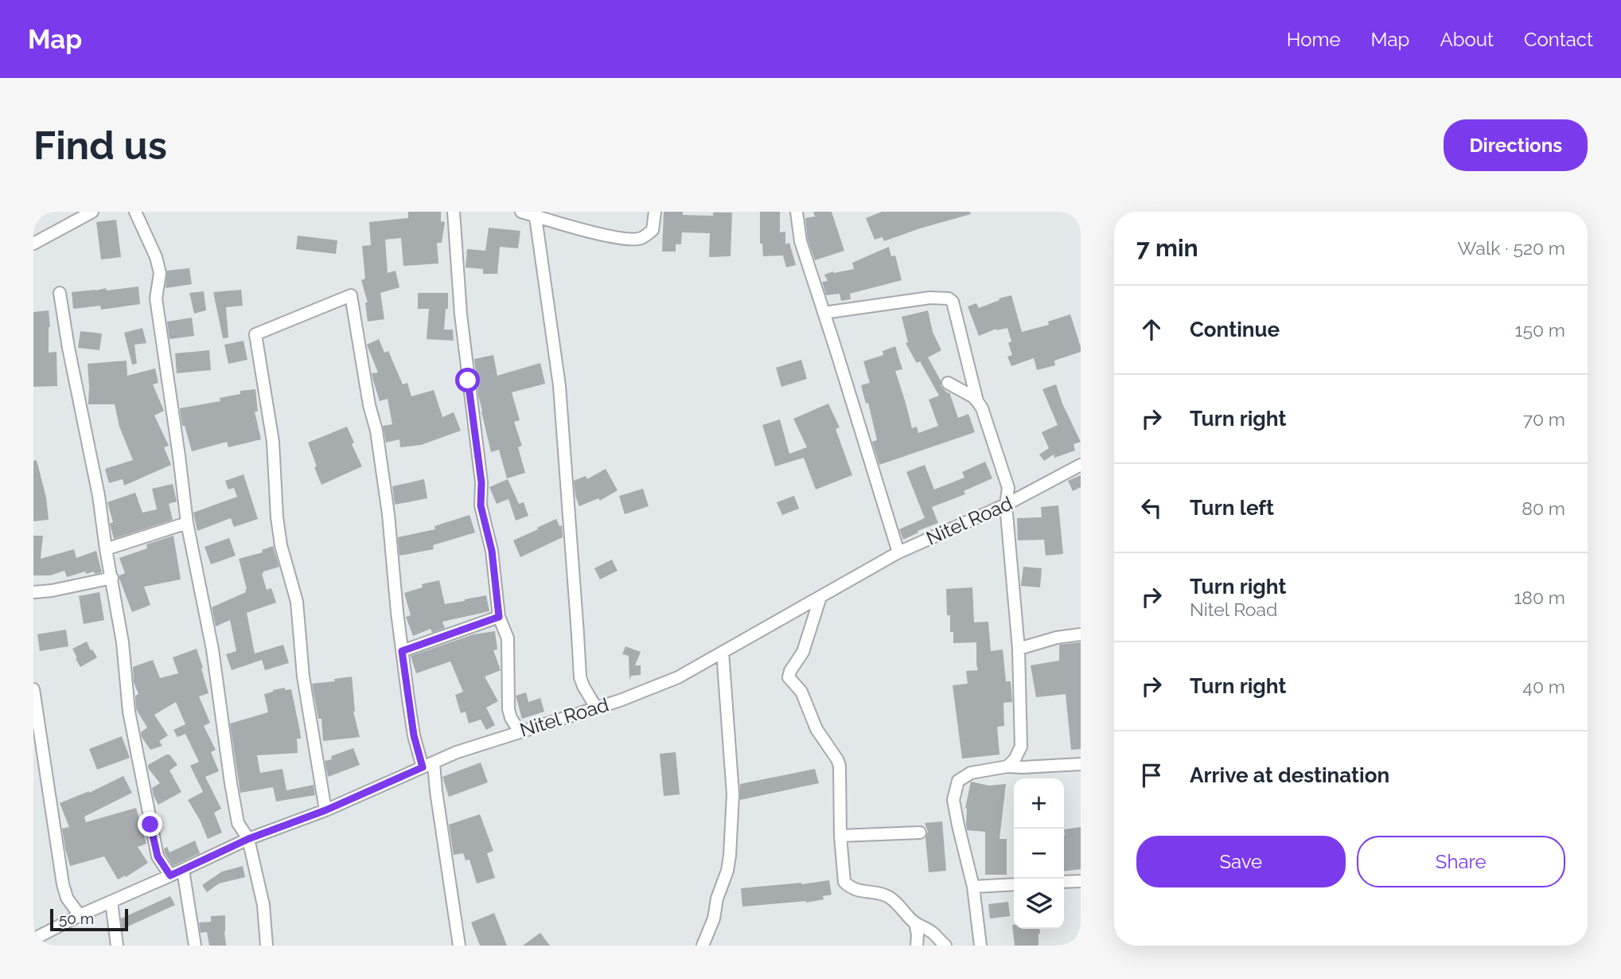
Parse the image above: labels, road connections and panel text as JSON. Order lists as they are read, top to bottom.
{
  "streets": {
    "street": ["Nitel Road"]
  },
  "scale_bar": "50 m",
  "page": {
    "header": "Map",
    "nav": [
      "Home",
      "Map",
      "About",
      "Contact"
    ],
    "buttons": [
      "Directions",
      ["Save", "Share"]
    ],
    "title": "Find us",
    "heading": ["7 min", "Walk · 520 m"],
    "list": [
      ["Continue", "150 m"],
      ["Turn right", "70 m"],
      ["Turn left", "80 m"],
      ["Turn right", "Nitel Road", "180 m"],
      ["Turn right", "40 m"],
      "Arrive at destination"
    ],
    "map_buttons": ["+", "−"],
    "scale": "50 m"
  }
}
